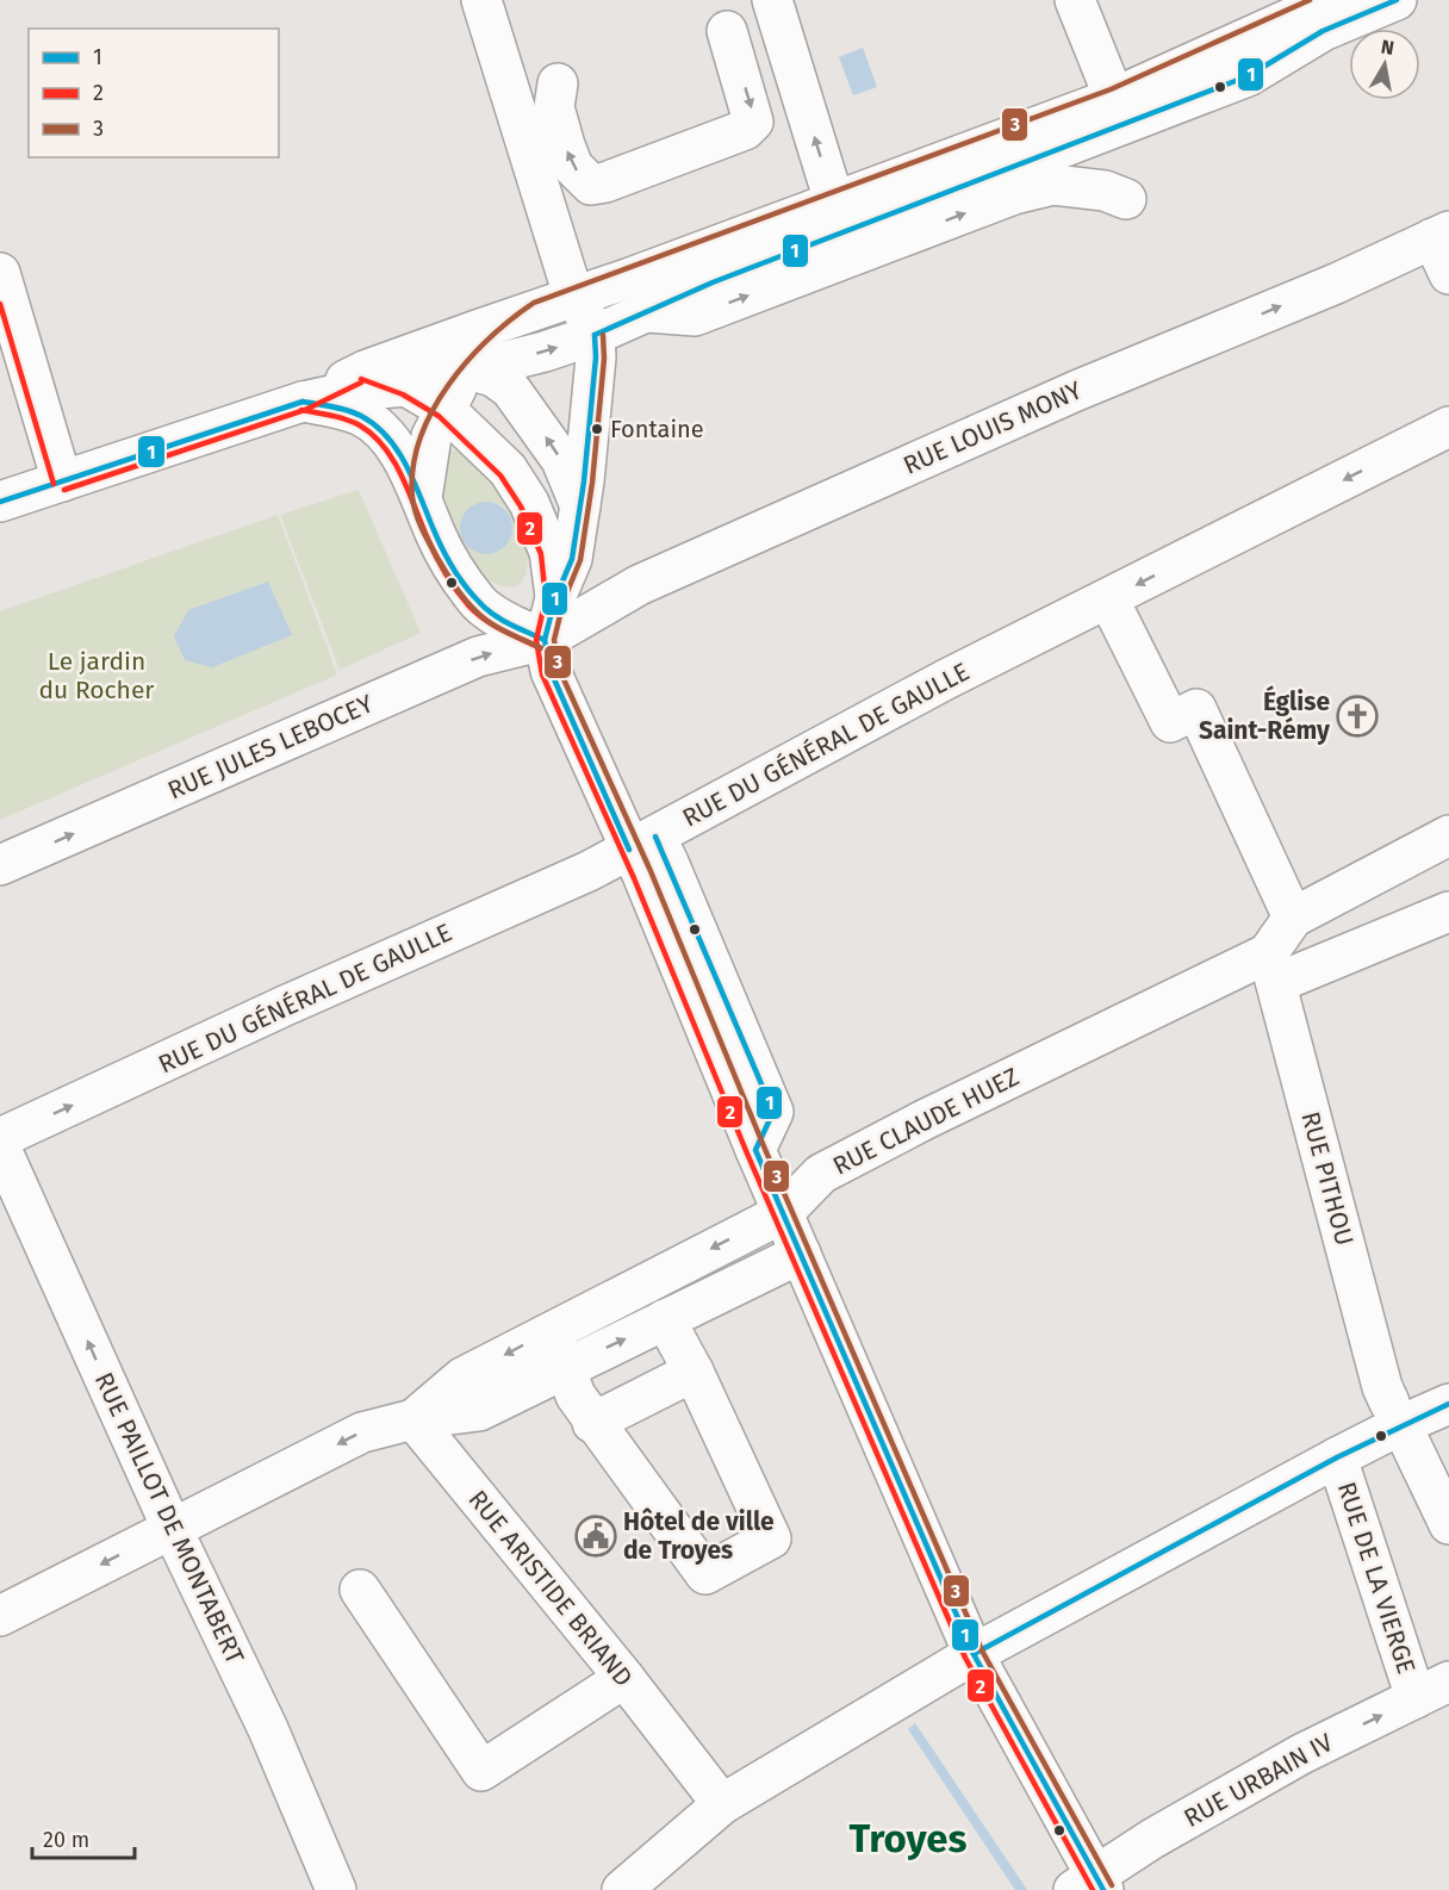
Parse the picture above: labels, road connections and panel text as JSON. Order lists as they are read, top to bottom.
{
  "streets": {
    "street": [
      "RUE LOUIS MONY",
      "RUE DU GÉNÉRAL DE GAULLE",
      "RUE JULES LEBOCEY",
      "RUE CLAUDE HUEZ",
      "RUE PITHOU",
      "RUE PAILLOT DE MONTABERT",
      "RUE DE LA VIERGE",
      "RUE ARISTIDE BRIAND",
      "RUE URBAIN IV"
    ]
  },
  "crossings": [
    ["RUE LOUIS MONY", "RUE JULES LEBOCEY"],
    ["RUE CLAUDE HUEZ", "RUE PITHOU"],
    ["RUE CLAUDE HUEZ", "RUE PAILLOT DE MONTABERT"],
    ["RUE CLAUDE HUEZ", "RUE ARISTIDE BRIAND"],
    ["RUE DE LA VIERGE", "RUE URBAIN IV"]
  ],
  "one_way": ["RUE PAILLOT DE MONTABERT"],
  "districts": ["Troyes"],
  "parks": ["Le jardin du Rocher"],
  "places": {
    "other": ["Fontaine"],
    "church": ["Église Saint-Rémy"],
    "public building": ["Hôtel de ville de Troyes"]
  },
  "lines": ["transit line 1", "transit line 3", "transit line 2"],
  "legend": ["1", "2", "3"],
  "scale_bar": "20 m",
  "north": "top"
}
